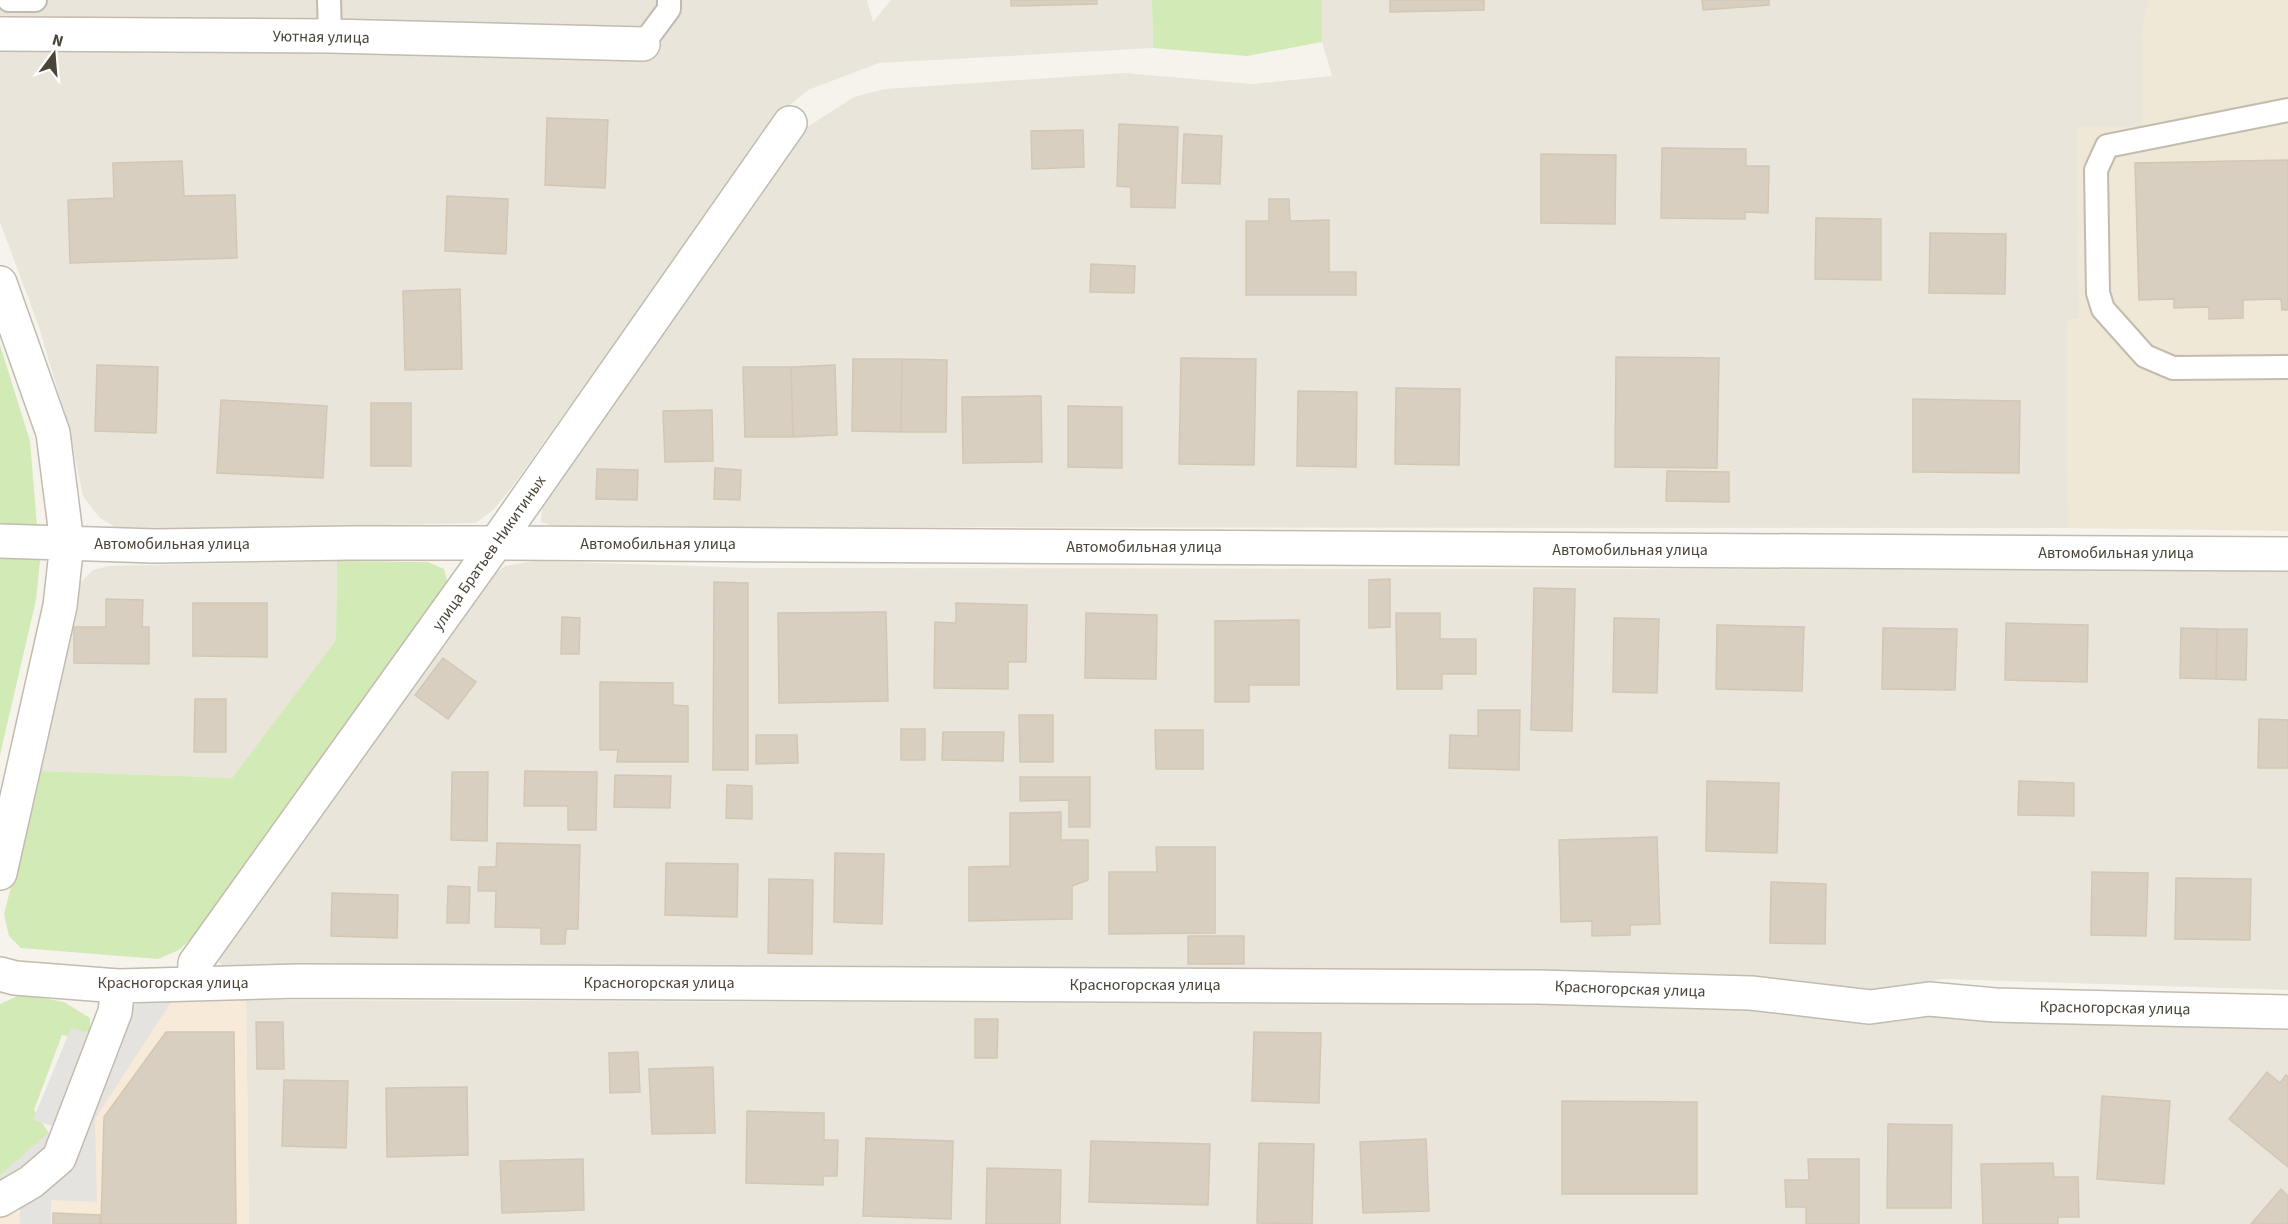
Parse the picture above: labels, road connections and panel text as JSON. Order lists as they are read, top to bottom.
{
  "streets": {
    "street": [
      "Уютная улица",
      "Автомобильная улица",
      "улица Братьев Никитиных",
      "Красногорская улица"
    ]
  },
  "crossings": [
    ["Автомобильная улица", "улица Братьев Никитиных"],
    ["улица Братьев Никитиных", "Красногорская улица"]
  ],
  "north": "top"
}
